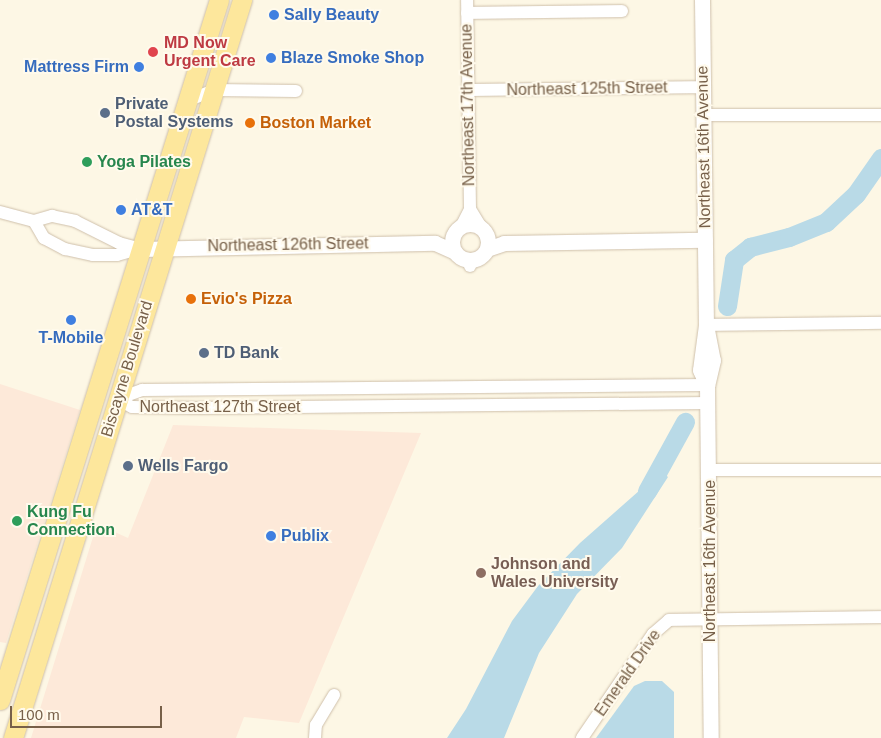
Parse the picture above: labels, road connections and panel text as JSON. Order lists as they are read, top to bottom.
{
  "streets": {
    "main road": ["Biscayne Boulevard"],
    "street": [
      "Northeast 125th Street",
      "Northeast 17th Avenue",
      "Northeast 16th Avenue",
      "Northeast 126th Street",
      "Northeast 127th Street",
      "Emerald Drive"
    ]
  },
  "crossings": [
    ["Northeast 125th Street", "Northeast 17th Avenue"],
    ["Northeast 125th Street", "Northeast 16th Avenue"],
    ["Northeast 17th Avenue", "Northeast 126th Street"],
    ["Northeast 16th Avenue", "Northeast 127th Street"],
    ["Northeast 16th Avenue", "Emerald Drive"],
    ["Northeast 126th Street", "Biscayne Boulevard"],
    ["Biscayne Boulevard", "Northeast 127th Street"]
  ],
  "places": [
    "Sally Beauty",
    "MD Now Urgent Care",
    "Blaze Smoke Shop",
    "Mattress Firm",
    "Private Postal Systems",
    "Boston Market",
    "Yoga Pilates",
    "AT&T",
    "Evio's Pizza",
    "T-Mobile",
    "TD Bank",
    "Wells Fargo",
    "Kung Fu Connection",
    "Publix",
    "Johnson and Wales University"
  ],
  "scale_bar": "100 m"
}
